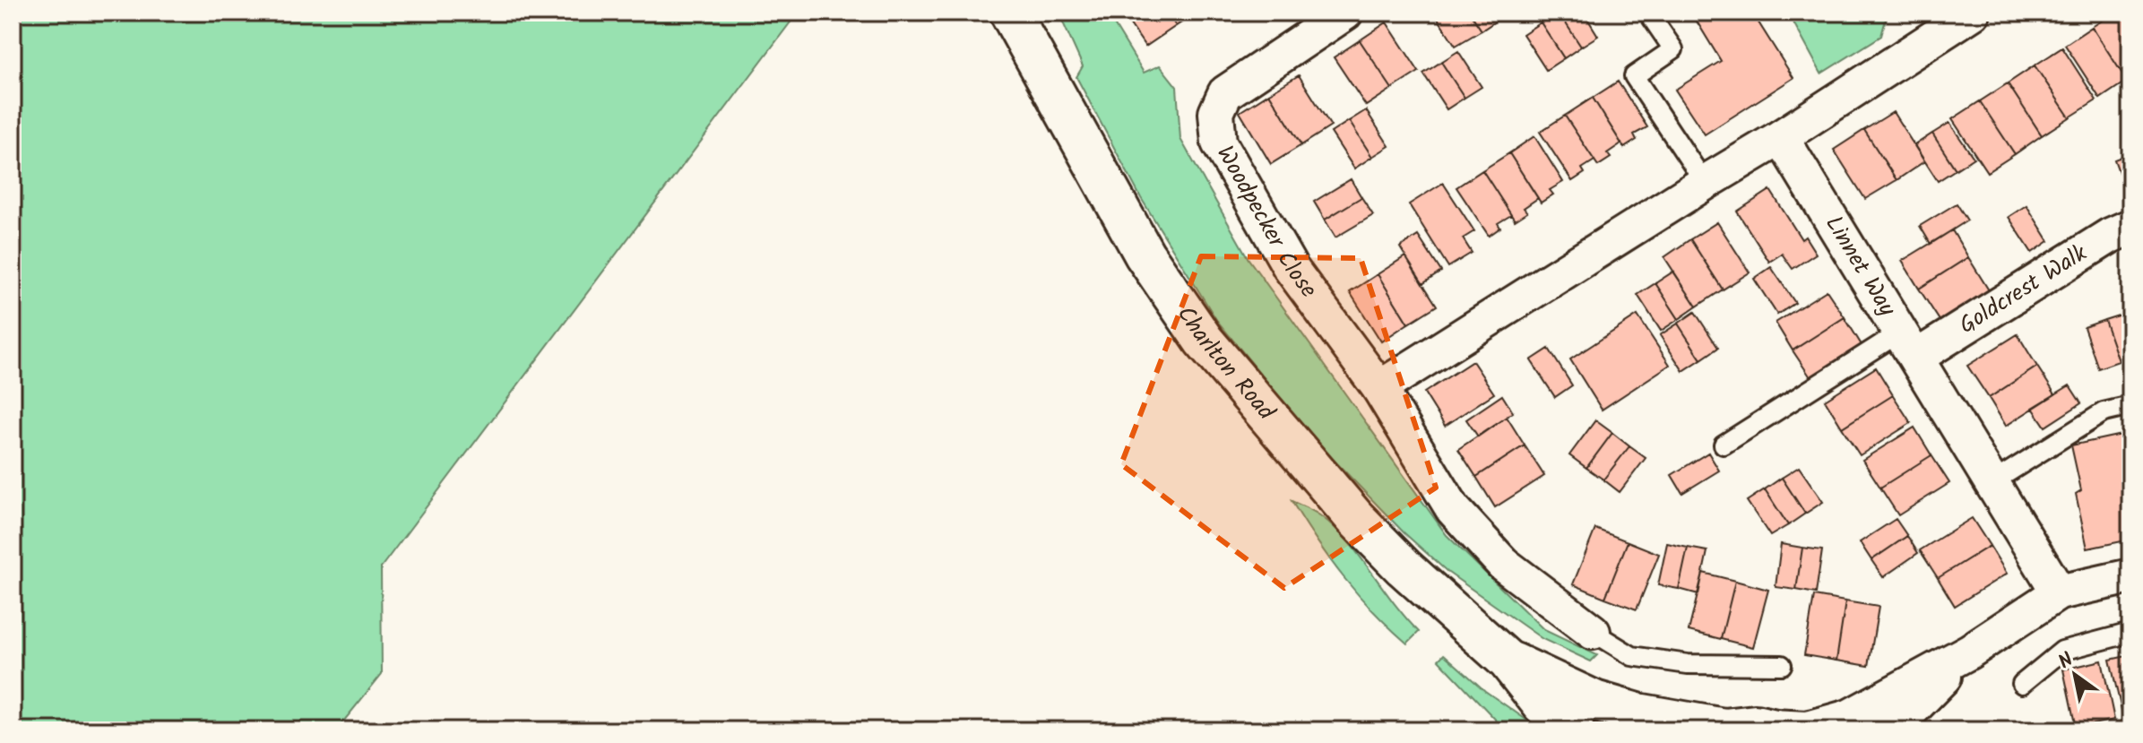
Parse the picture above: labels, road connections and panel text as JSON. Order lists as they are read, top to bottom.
{
  "streets": {
    "street": [
      "Woodpecker Close",
      "Linnet Way",
      "Goldcrest Walk",
      "Charlton Road"
    ]
  },
  "crossings": [
    ["Linnet Way", "Goldcrest Walk"]
  ],
  "north": "top left"
}
